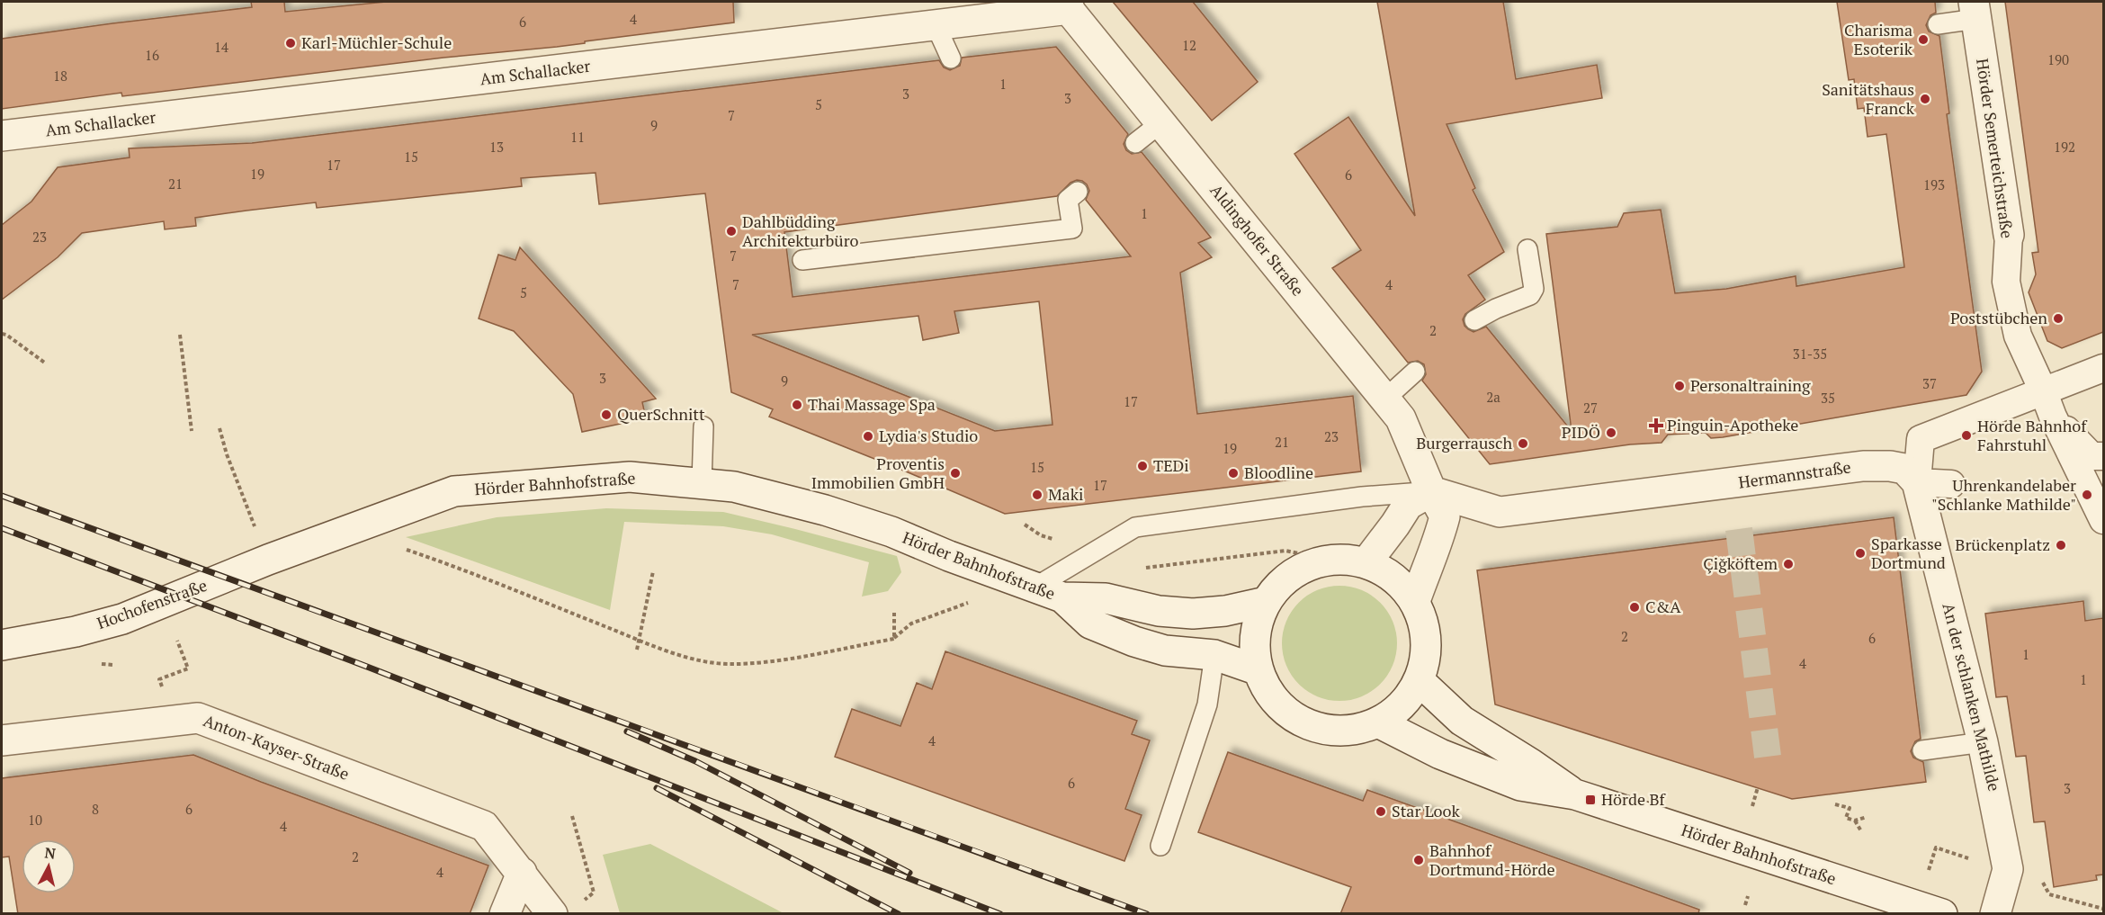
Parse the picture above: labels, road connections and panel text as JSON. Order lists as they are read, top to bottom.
{
  "streets": {
    "street": [
      "Am Schallacker",
      "Hörder Semerteichstraße",
      "Aldinghofer Straße",
      "Hermannstraße",
      "Hörder Bahnhofstraße",
      "Hochofenstraße",
      "An der schlanken Mathilde",
      "Anton-Kayser-Straße"
    ]
  },
  "crossings": [
    ["Am Schallacker", "Aldinghofer Straße"],
    ["Aldinghofer Straße", "Hermannstraße"],
    ["Aldinghofer Straße", "Hörder Bahnhofstraße"],
    ["Hermannstraße", "An der schlanken Mathilde"],
    ["Hörder Bahnhofstraße", "Hochofenstraße"]
  ],
  "places": {
    "other": [
      "Charisma Esoterik",
      "Karl-Müchler-Schule",
      "Sanitätshaus Franck",
      "Dahlbüdding Architekturbüro",
      "Poststübchen",
      "Personaltraining",
      "Thai Massage Spa",
      "QuerSchnitt",
      "PIDÖ",
      "Hörde Bahnhof Fahrstuhl",
      "Lydia's Studio",
      "Burgerrausch",
      "TEDi",
      "Proventis Immobilien GmbH",
      "Bloodline",
      "Maki",
      "Uhrenkandelaber \"Schlanke Mathilde\"",
      "Brückenplatz",
      "Sparkasse Dortmund",
      "Çiğköftem",
      "C&A",
      "Star Look",
      "Bahnhof Dortmund-Hörde"
    ],
    "health": ["Pinguin-Apotheke"],
    "transit": ["Hörde Bf"]
  },
  "house_numbers": [
    "4",
    "6",
    "12",
    "14",
    "16",
    "190",
    "18",
    "1",
    "3",
    "3",
    "5",
    "7",
    "9",
    "11",
    "13",
    "192",
    "15",
    "17",
    "19",
    "6",
    "21",
    "193",
    "1",
    "23",
    "7",
    "7",
    "4",
    "5",
    "2",
    "31-35",
    "3",
    "9",
    "37",
    "2a",
    "35",
    "17",
    "27",
    "23",
    "21",
    "19",
    "15",
    "17",
    "2",
    "6",
    "1",
    "4",
    "1",
    "4",
    "6",
    "3",
    "8",
    "6",
    "10",
    "4",
    "2",
    "4"
  ],
  "north": "top"
}
